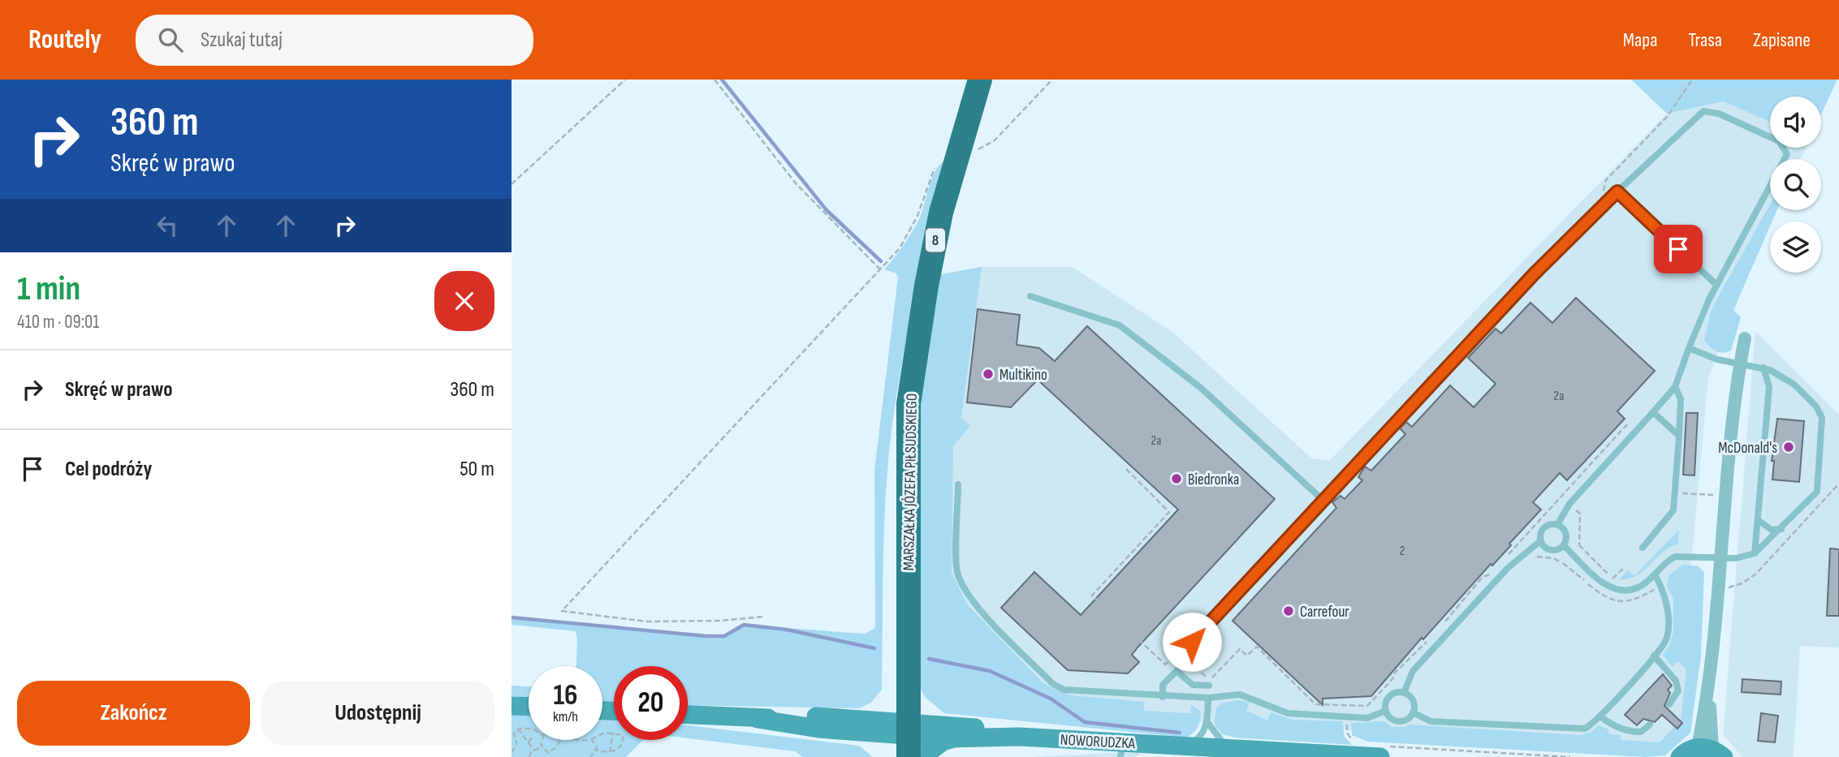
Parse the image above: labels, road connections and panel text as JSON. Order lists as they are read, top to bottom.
{
  "streets": {
    "highway": ["8", "MARSZAŁKA JÓZEFA PIŁSUDSKIEGO"],
    "street": ["NOWORUDZKA"]
  },
  "crossings": [
    ["MARSZAŁKA JÓZEFA PIŁSUDSKIEGO", "NOWORUDZKA"]
  ],
  "places": [
    "Multikino",
    "McDonald's",
    "Biedronka",
    "Carrefour"
  ],
  "house_numbers": ["2a", "2a", "2"],
  "page": {
    "header": "Routely",
    "search": "Szukaj tutaj",
    "nav": ["Mapa", "Trasa", "Zapisane"],
    "turn": ["360 m", "Skręć w prawo"],
    "heading": ["1 min", "410 m · 09:01"],
    "list": [
      {
        "name": "Skręć w prawo",
        "value": "360 m"
      },
      {
        "name": "Cel podróży",
        "value": "50 m"
      }
    ],
    "speed": "16 km/h",
    "limit": "20",
    "buttons": ["Zakończ", "Udostępnij"]
  }
}
